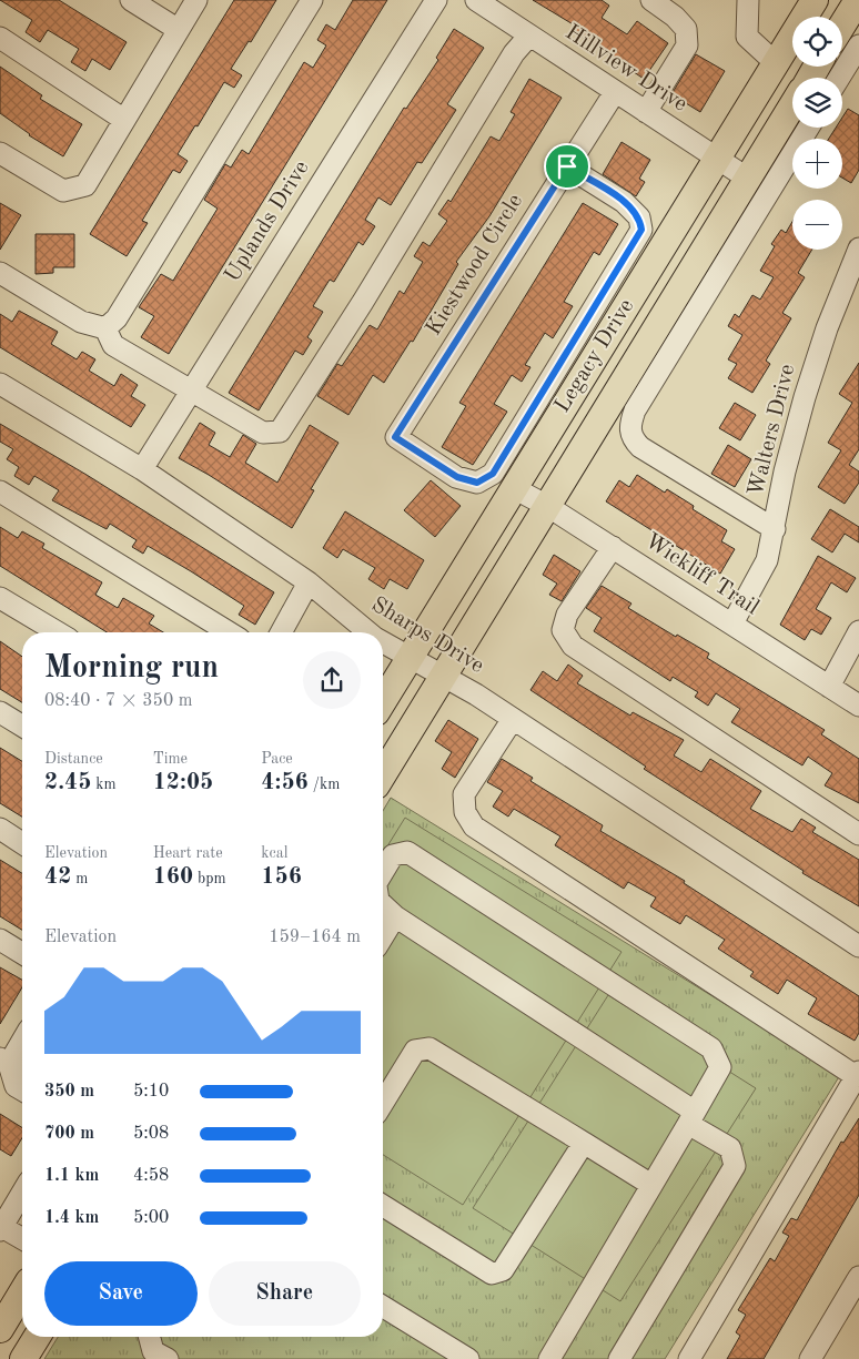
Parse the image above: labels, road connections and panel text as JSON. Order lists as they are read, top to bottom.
{
  "streets": {
    "main road": ["Legacy Drive"],
    "street": [
      "Hillview Drive",
      "Uplands Drive",
      "Kiestwood Circle",
      "Walters Drive",
      "Wickliff Trail",
      "Sharps Drive"
    ]
  },
  "crossings": [
    ["Hillview Drive", "Kiestwood Circle"],
    ["Hillview Drive", "Legacy Drive"],
    ["Uplands Drive", "Sharps Drive"],
    ["Legacy Drive", "Wickliff Trail"],
    ["Legacy Drive", "Sharps Drive"],
    ["Walters Drive", "Wickliff Trail"]
  ],
  "page": {
    "map_buttons": ["+", "−"],
    "heading": ["Morning run", "08:40 · 7 × 350 m"],
    "stats": [
      ["Distance", "2.45 km"],
      ["Time", "12:05"],
      ["Pace", "4:56 /km"],
      ["Elevation", "42 m"],
      ["Heart rate", "160 bpm"],
      ["kcal", "156"]
    ],
    "chart": ["Elevation", "159–164 m"],
    "list": [
      {
        "name": "350 m",
        "note": "5:10"
      },
      {
        "name": "700 m",
        "note": "5:08"
      },
      {
        "name": "1.1 km",
        "note": "4:58"
      },
      {
        "name": "1.4 km",
        "note": "5:00"
      }
    ],
    "buttons": ["Save", "Share"]
  }
}
